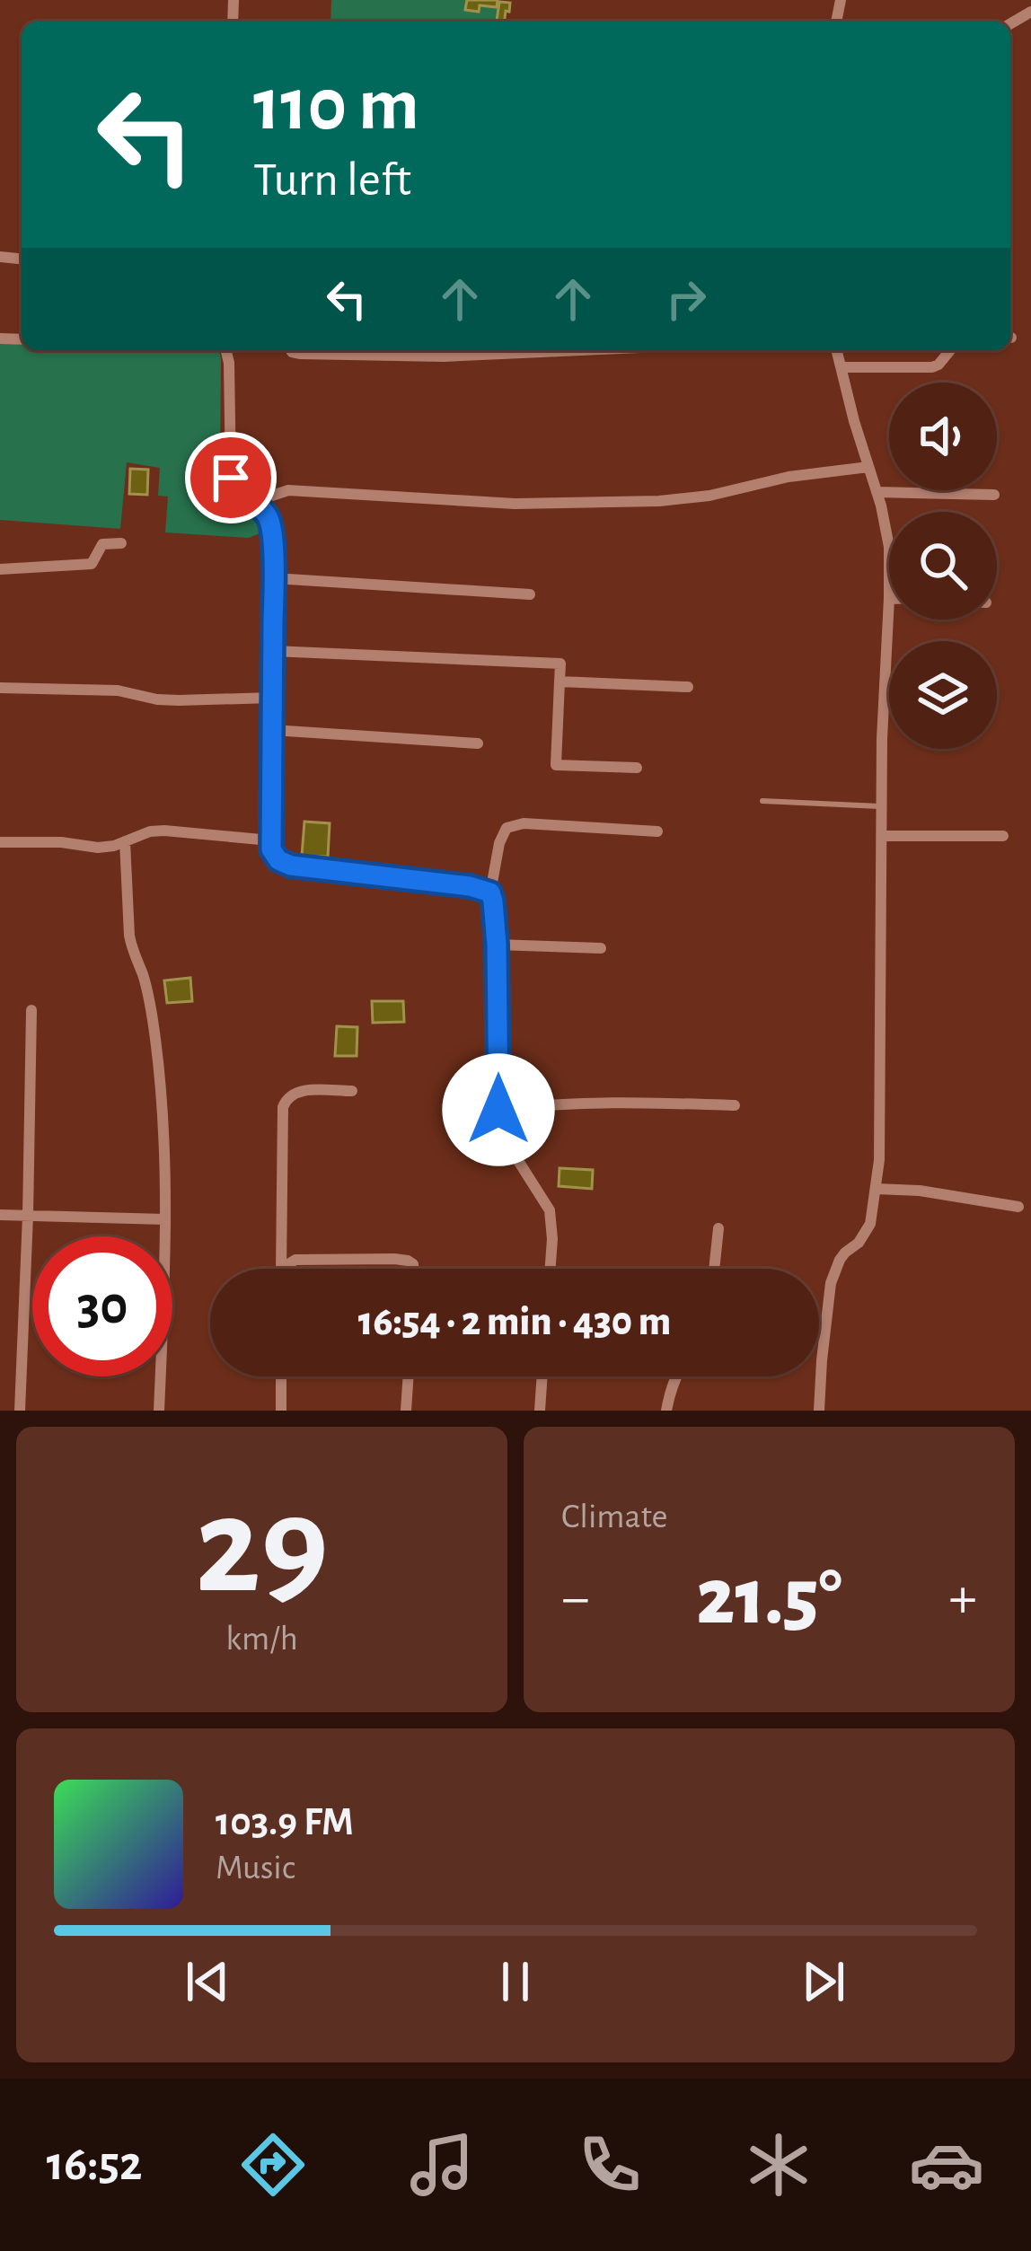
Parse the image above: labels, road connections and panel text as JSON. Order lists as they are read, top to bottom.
{
  "page": {
    "turn": ["110 m", "Turn left"],
    "limit": "30",
    "trip": "16:54 · 2 min · 430 m",
    "tile": [
      ["29", "km/h"],
      "Climate"
    ],
    "heat": ["−", "21.5°", "+"],
    "song": ["103.9 FM", "Music"],
    "tabs": "16:52"
  }
}
